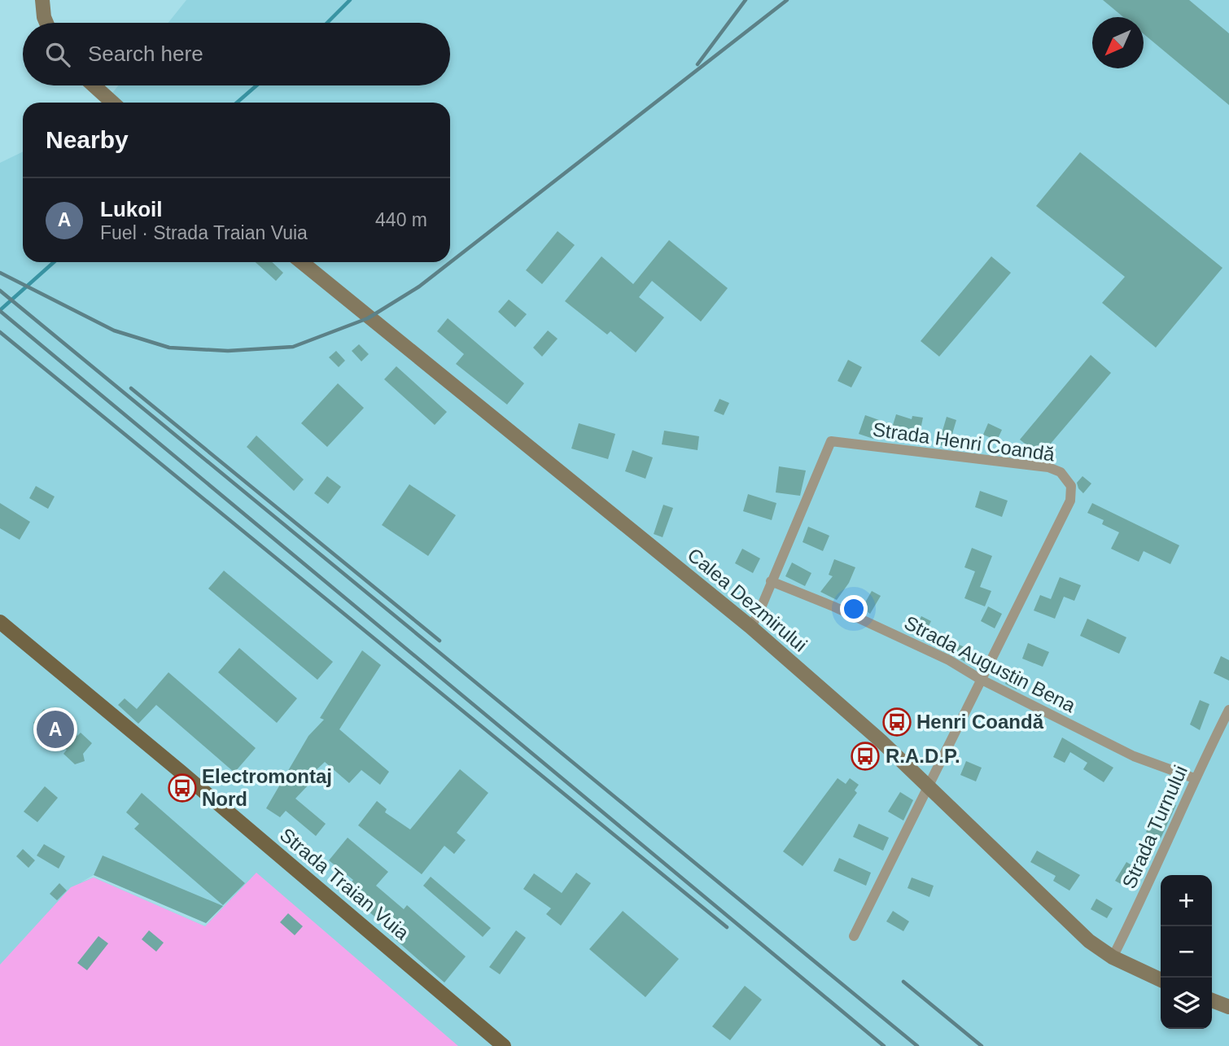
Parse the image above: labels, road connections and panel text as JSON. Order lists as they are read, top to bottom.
{
  "streets": {
    "main road": ["Calea Dezmirului", "Strada Traian Vuia"],
    "street": ["Strada Henri Coandă", "Strada Augustin Bena", "Strada Turnului"]
  },
  "crossings": [
    ["Strada Henri Coandă", "Strada Augustin Bena"],
    ["Calea Dezmirului", "Strada Turnului"],
    ["Strada Augustin Bena", "Strada Turnului"]
  ],
  "places": {
    "bus stop": ["Henri Coandă", "R.A.D.P.", "Electromontaj Nord"]
  },
  "north": "bottom left",
  "page": {
    "search": "Search here",
    "heading": "Nearby",
    "list": [
      {
        "mark": "A",
        "name": "Lukoil",
        "note": "Fuel · Strada Traian Vuia",
        "value": "440 m"
      }
    ],
    "pins": "A",
    "map_buttons": ["+", "−"]
  }
}
